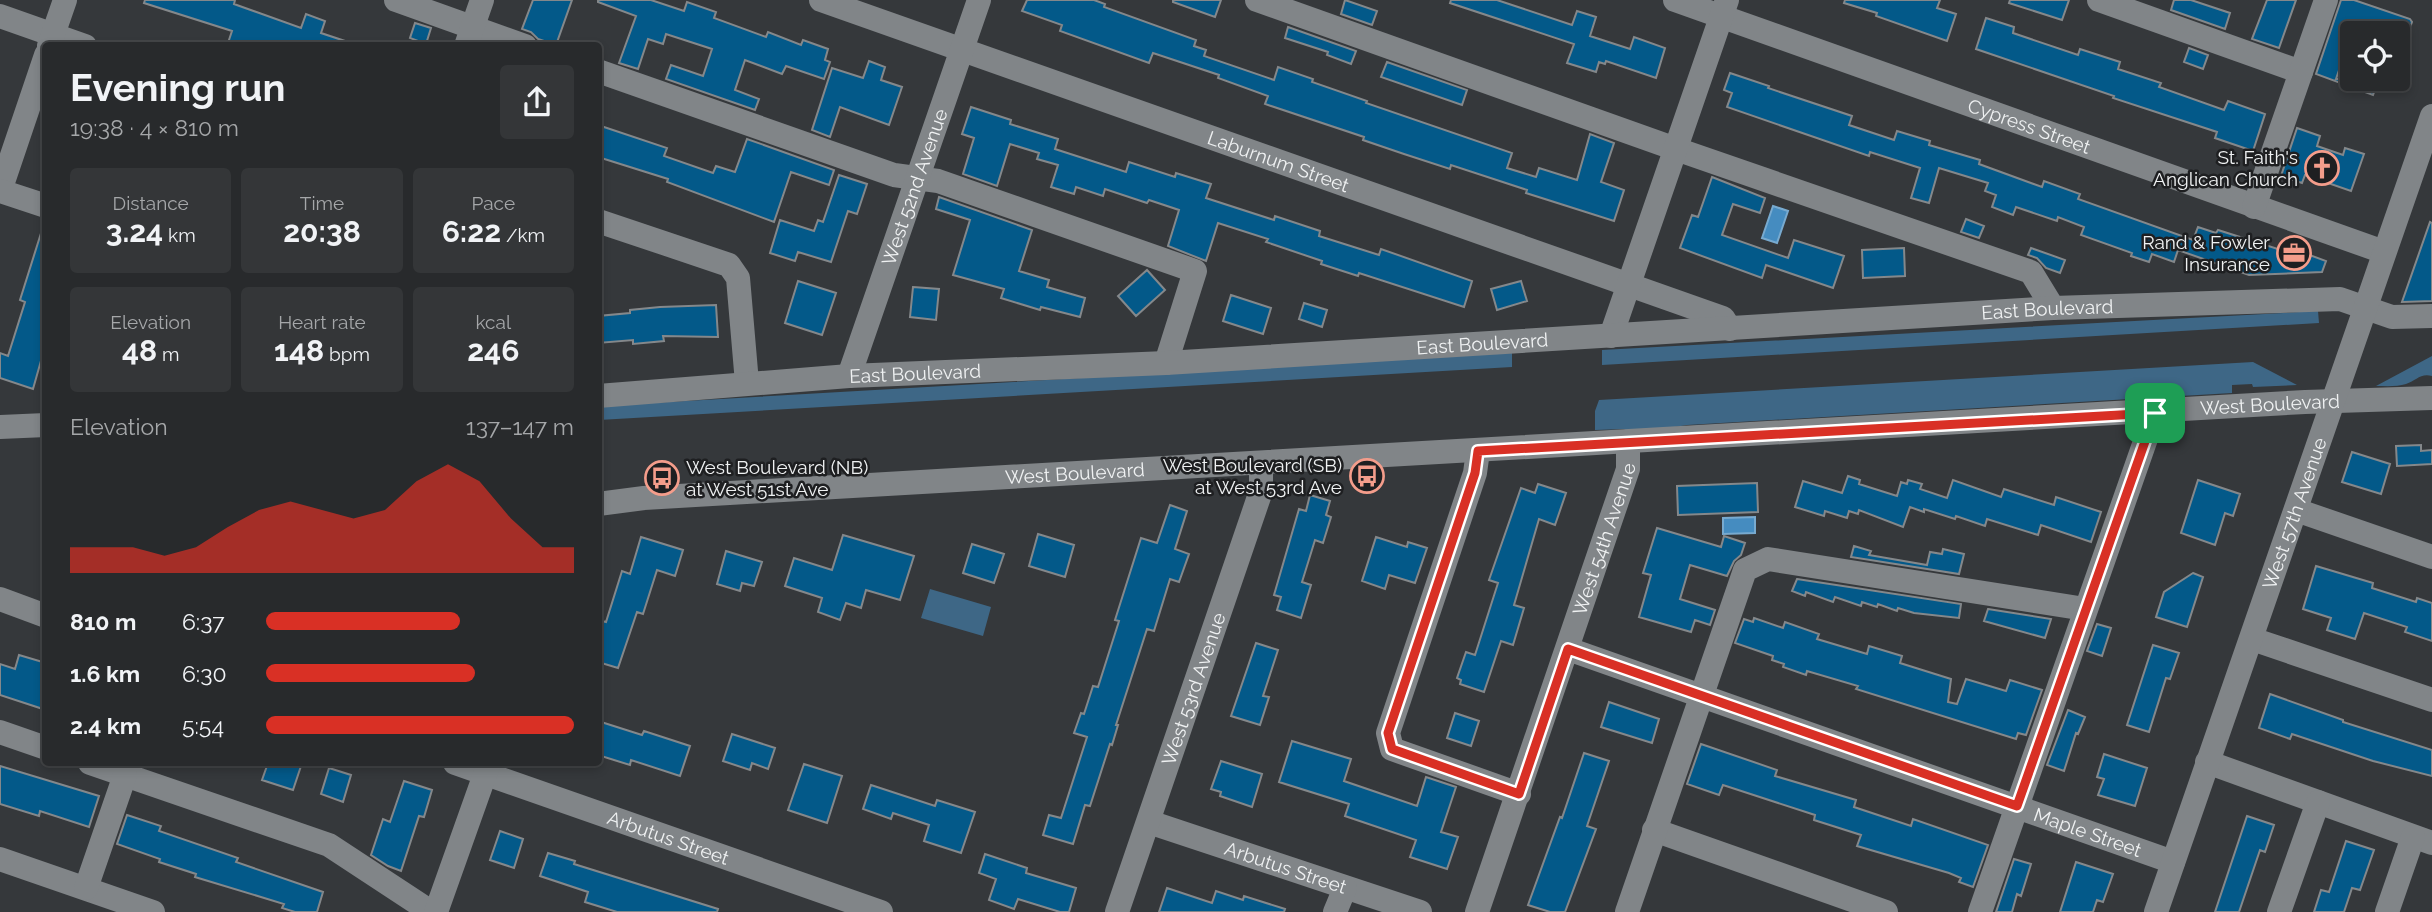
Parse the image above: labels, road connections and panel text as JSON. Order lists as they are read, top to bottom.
{
  "streets": {
    "street": [
      "Cypress Street",
      "Laburnum Street",
      "West 52nd Avenue",
      "East Boulevard",
      "West Boulevard",
      "West 57th Avenue",
      "West 54th Avenue",
      "West 53rd Avenue",
      "Maple Street",
      "Arbutus Street"
    ]
  },
  "crossings": [
    ["Cypress Street", "West 57th Avenue"],
    ["Laburnum Street", "West 52nd Avenue"],
    ["Laburnum Street", "East Boulevard"],
    ["West 52nd Avenue", "East Boulevard"],
    ["East Boulevard", "West 57th Avenue"],
    ["West Boulevard", "West 57th Avenue"],
    ["West Boulevard", "West 54th Avenue"],
    ["West Boulevard", "West 53rd Avenue"],
    ["West 57th Avenue", "Maple Street"],
    ["West 54th Avenue", "Maple Street"],
    ["West 53rd Avenue", "Arbutus Street"]
  ],
  "places": {
    "church": ["St. Faith's Anglican Church"],
    "office": ["Rand & Fowler Insurance"],
    "bus stop": ["West Boulevard (SB) at West 53rd Ave", "West Boulevard (NB) at West 51st Ave"]
  },
  "page": {
    "heading": ["Evening run", "19:38 · 4 × 810 m"],
    "stats": [
      ["Distance", "3.24 km"],
      ["Time", "20:38"],
      ["Pace", "6:22 /km"],
      ["Elevation", "48 m"],
      ["Heart rate", "148 bpm"],
      ["kcal", "246"]
    ],
    "chart": ["Elevation", "137–147 m"],
    "list": [
      {
        "name": "810 m",
        "note": "6:37"
      },
      {
        "name": "1.6 km",
        "note": "6:30"
      },
      {
        "name": "2.4 km",
        "note": "5:54"
      }
    ]
  }
}
